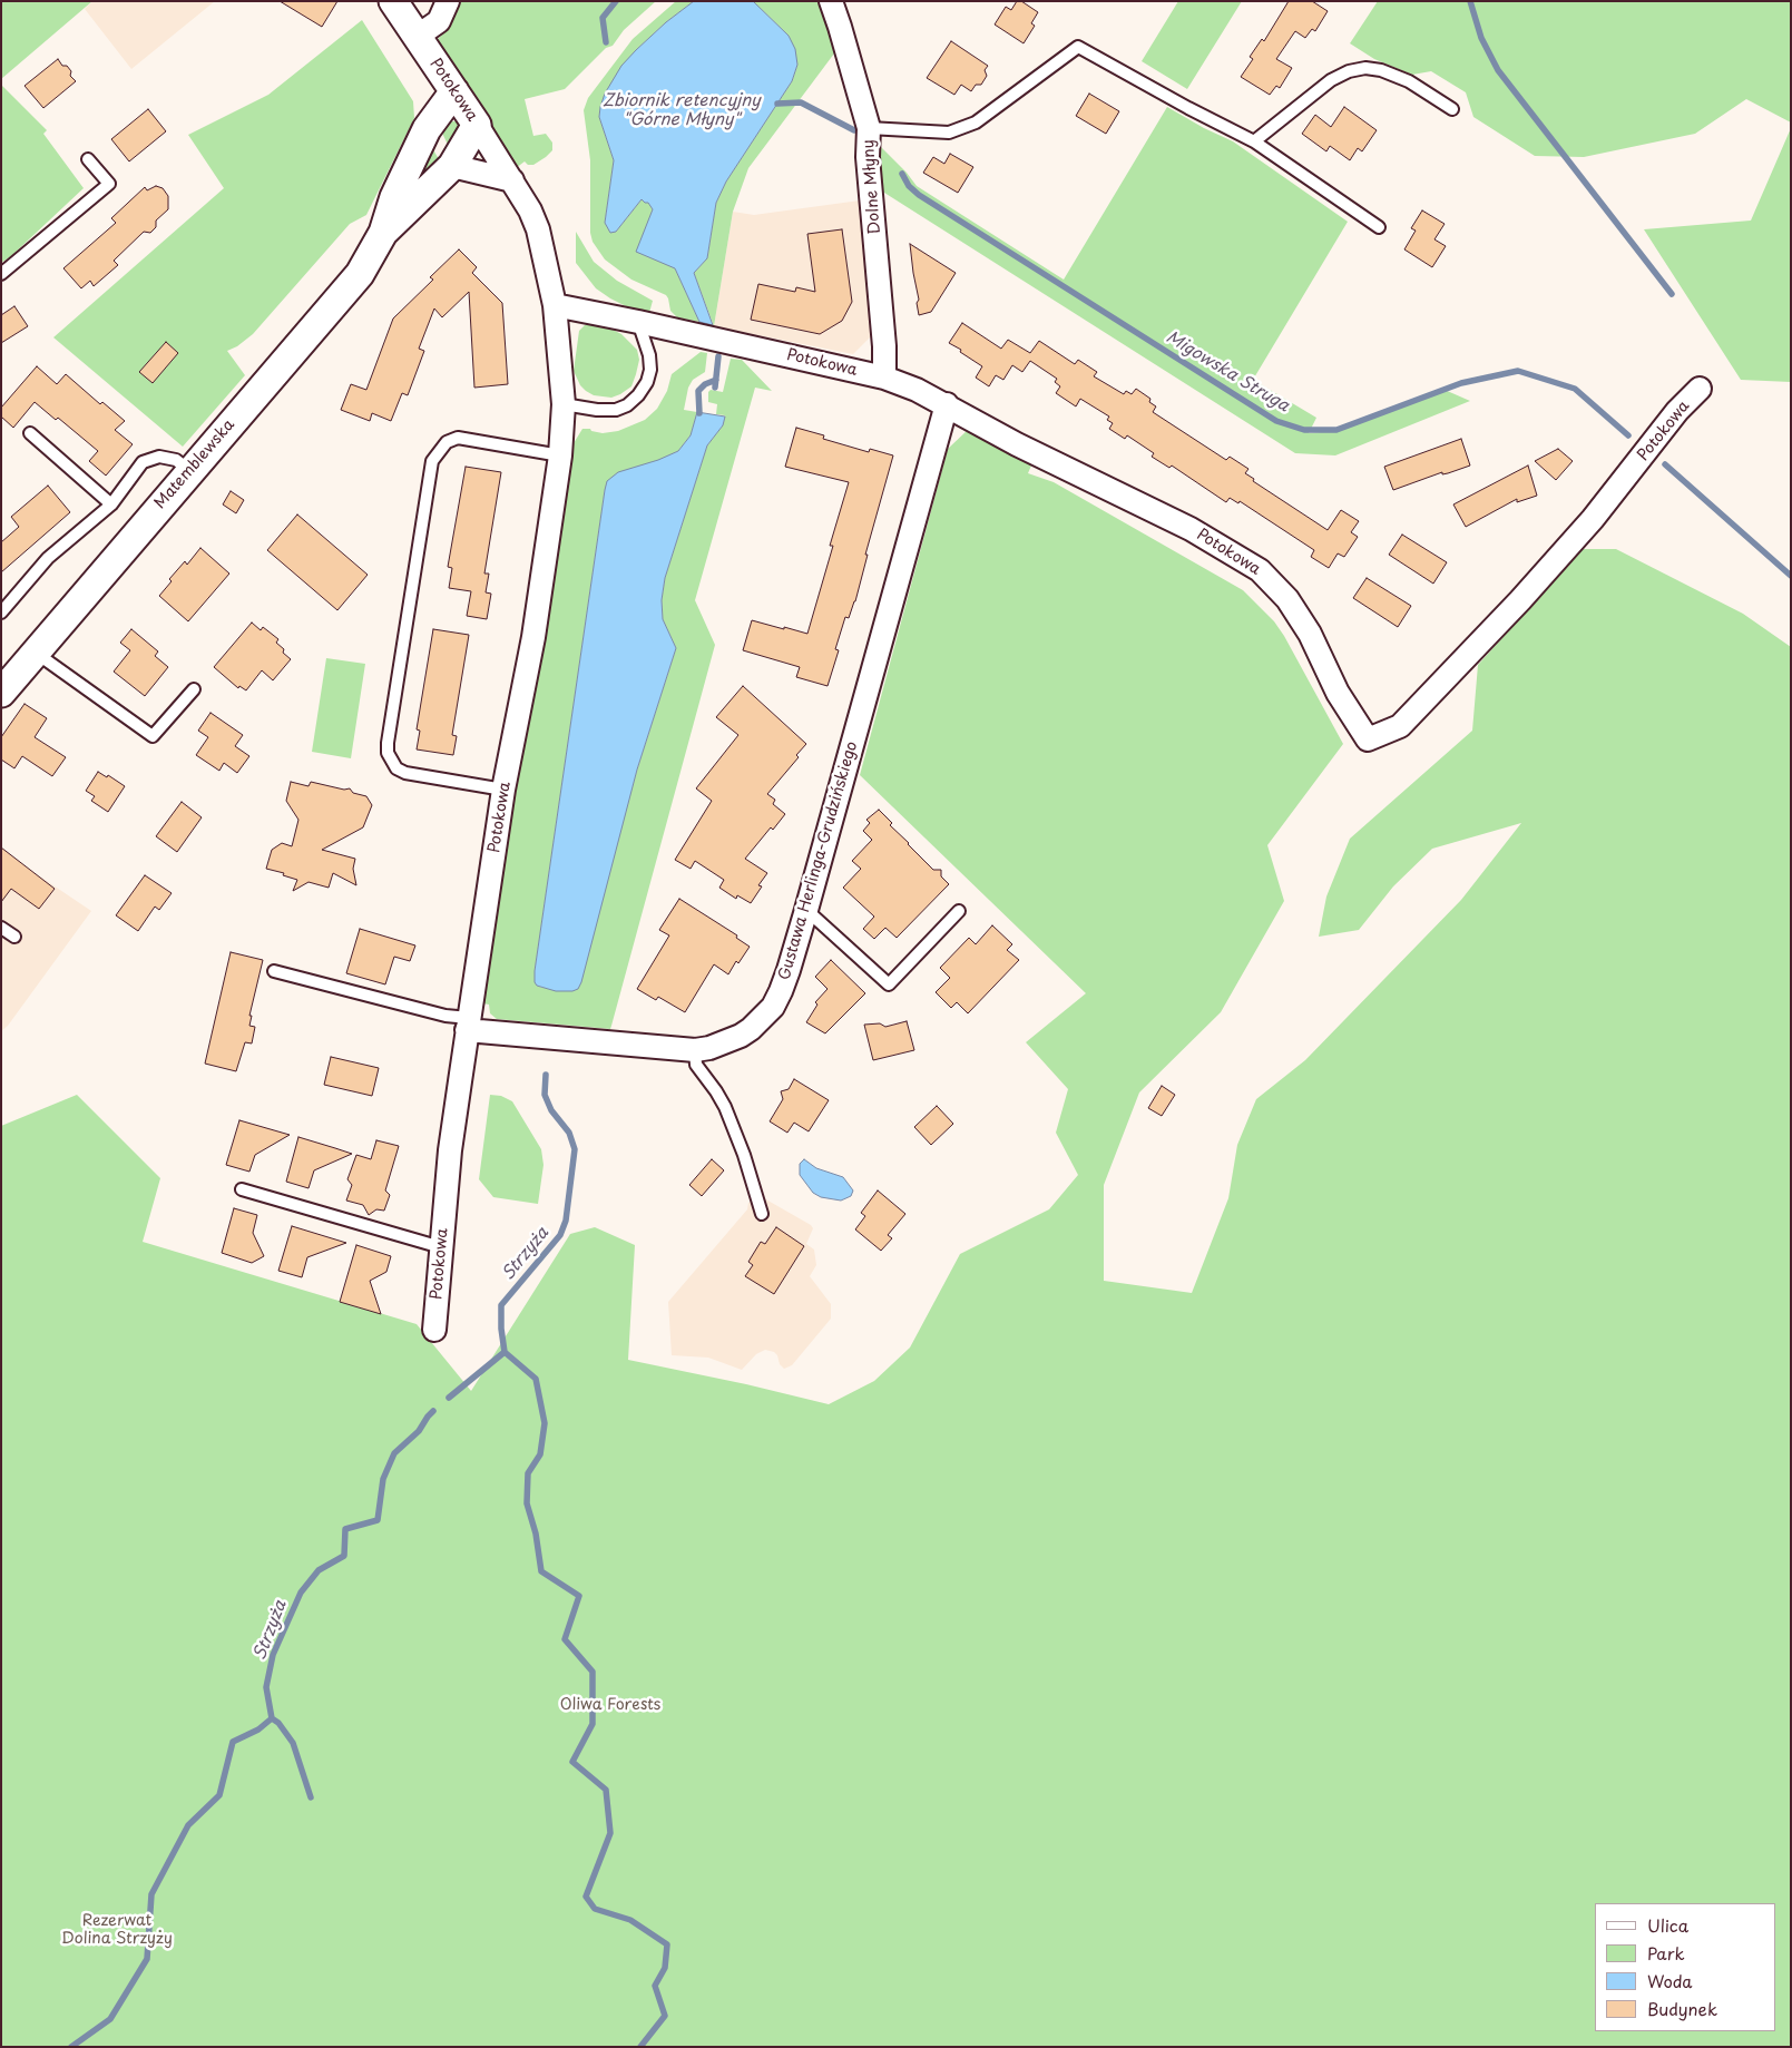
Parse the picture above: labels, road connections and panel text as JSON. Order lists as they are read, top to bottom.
{
  "streets": {
    "street": [
      "Potokowa",
      "Dolne Młyny",
      "Matemblewska",
      "Gustawa Herlinga-Grudzińskiego"
    ]
  },
  "crossings": [
    ["Potokowa", "Dolne Młyny"],
    ["Potokowa", "Matemblewska"],
    ["Potokowa", "Gustawa Herlinga-Grudzińskiego"]
  ],
  "water": ["Zbiornik retencyjny \"Górne Młyny\"", "Migowska Struga", "Strzyża"],
  "parks": ["Oliwa Forests", "Rezerwat Dolina Strzyży"],
  "legend": [
    "Ulica",
    "Park",
    "Woda",
    "Budynek"
  ]
}
